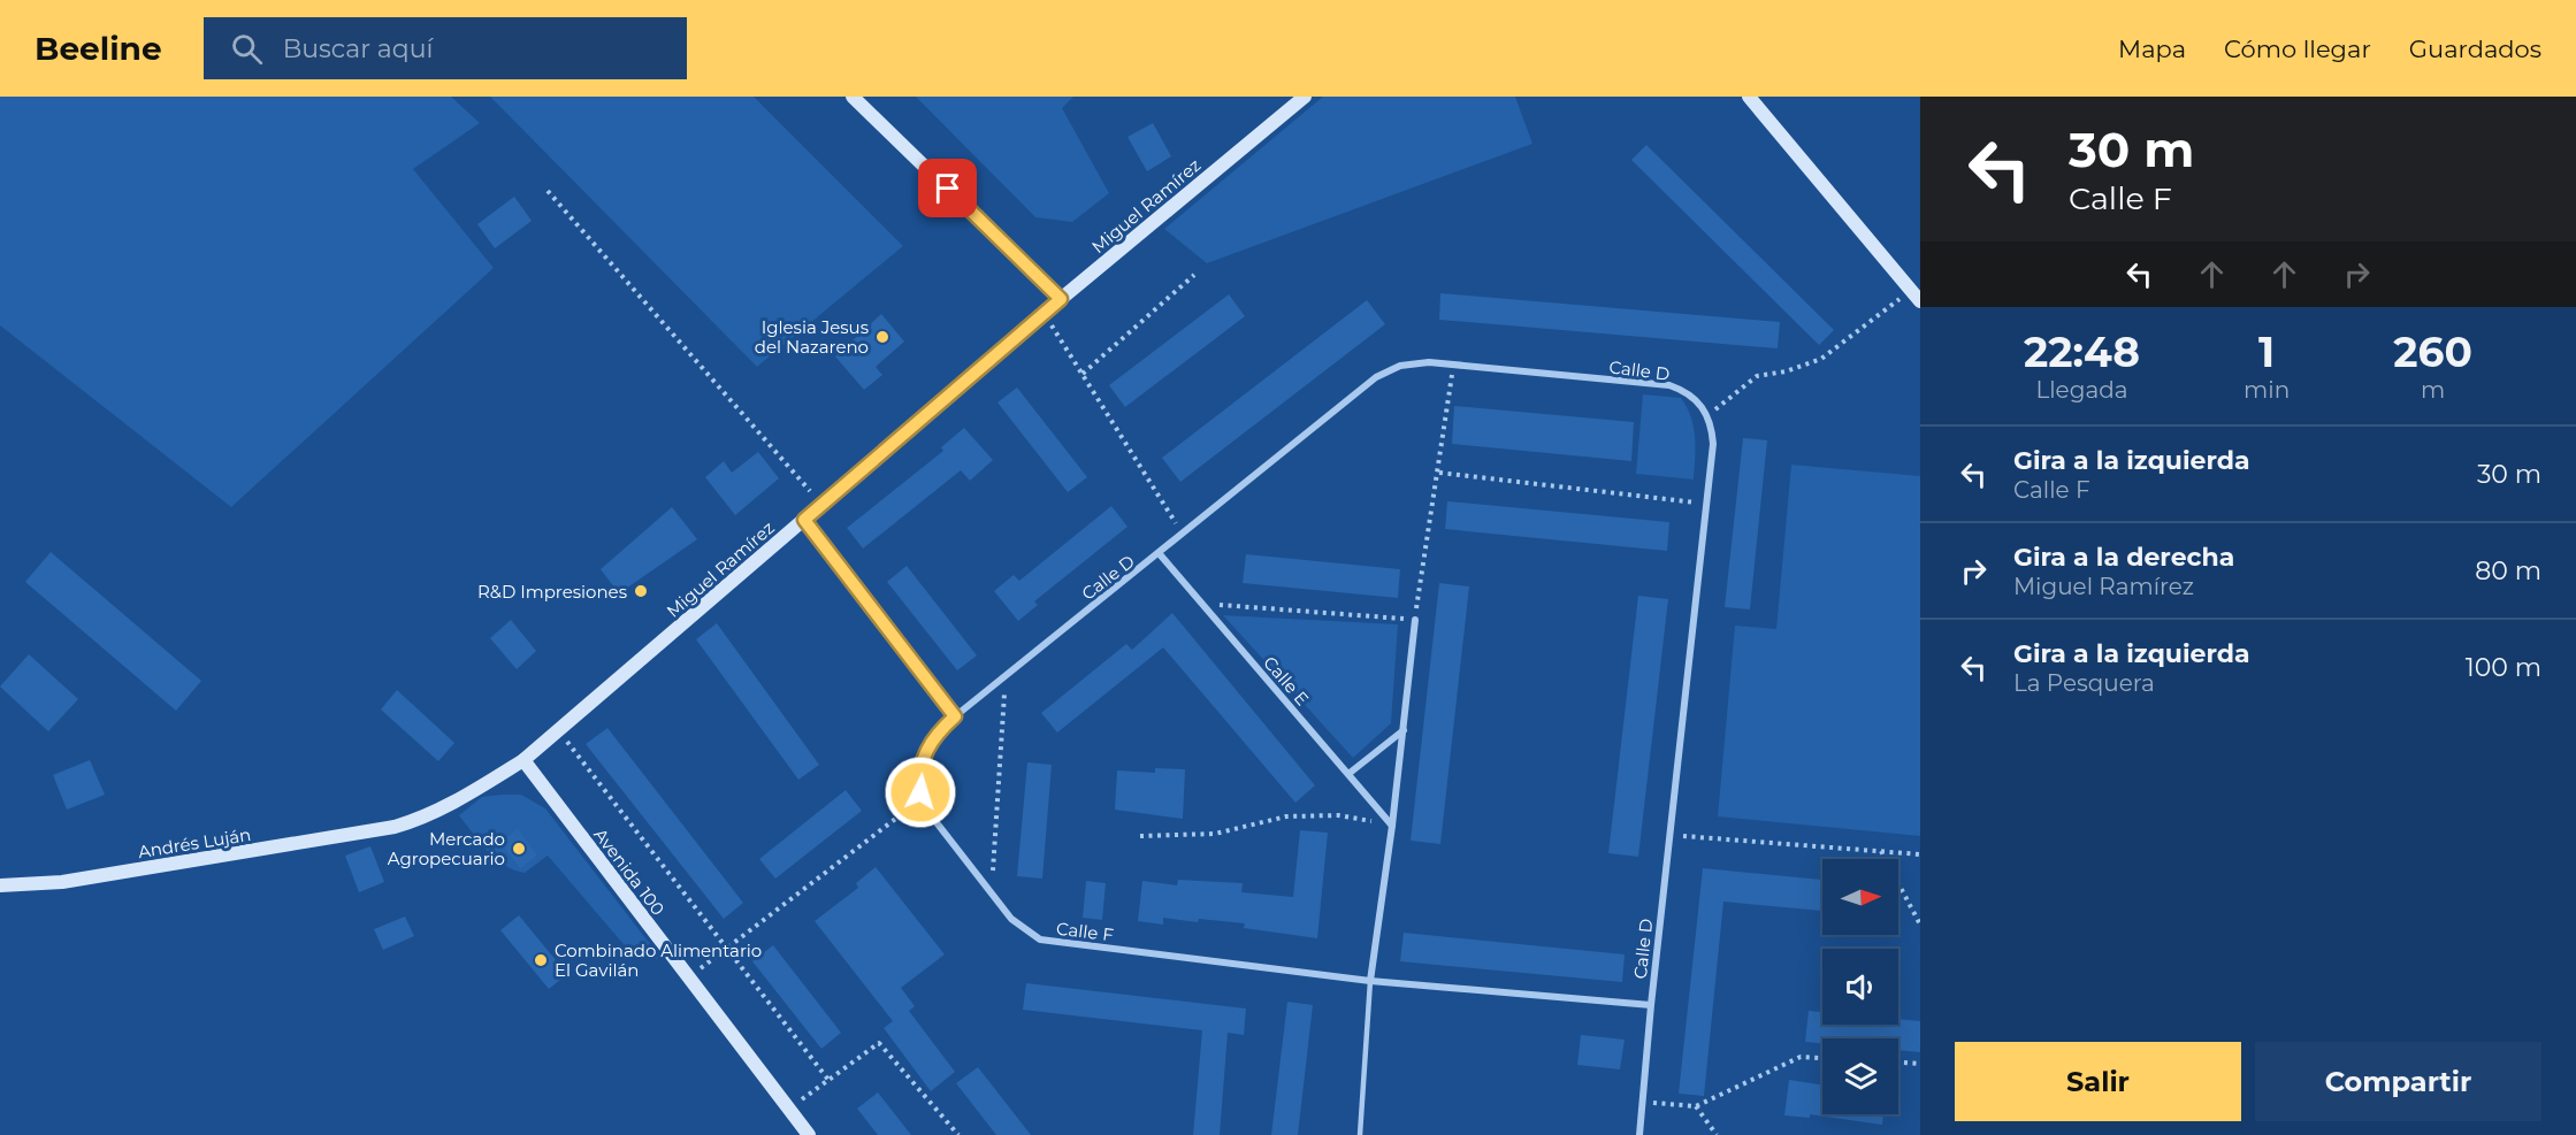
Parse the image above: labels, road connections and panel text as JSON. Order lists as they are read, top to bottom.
{
  "streets": {
    "street": [
      "Miguel Ramírez",
      "Calle D",
      "Calle E",
      "Andrés Luján",
      "Avenida 100",
      "Calle F"
    ]
  },
  "crossings": [
    ["Miguel Ramírez", "Andrés Luján"],
    ["Miguel Ramírez", "Avenida 100"],
    ["Calle D", "Calle E"],
    ["Calle D", "Calle F"]
  ],
  "places": [
    "Iglesia Jesus del Nazareno",
    "R&D Impresiones",
    "Mercado Agropecuario",
    "Combinado Alimentario El Gavilán"
  ],
  "north": "right",
  "page": {
    "header": "Beeline",
    "search": "Buscar aquí",
    "nav": ["Mapa", "Cómo llegar", "Guardados"],
    "turn": ["30 m", "Calle F"],
    "eta": [
      "22:48",
      "Llegada",
      "1",
      "min",
      "260",
      "m"
    ],
    "list": [
      {
        "name": "Gira a la izquierda",
        "note": "Calle F",
        "value": "30 m"
      },
      {
        "name": "Gira a la derecha",
        "note": "Miguel Ramírez",
        "value": "80 m"
      },
      {
        "name": "Gira a la izquierda",
        "note": "La Pesquera",
        "value": "100 m"
      }
    ],
    "buttons": ["Salir", "Compartir"]
  }
}
